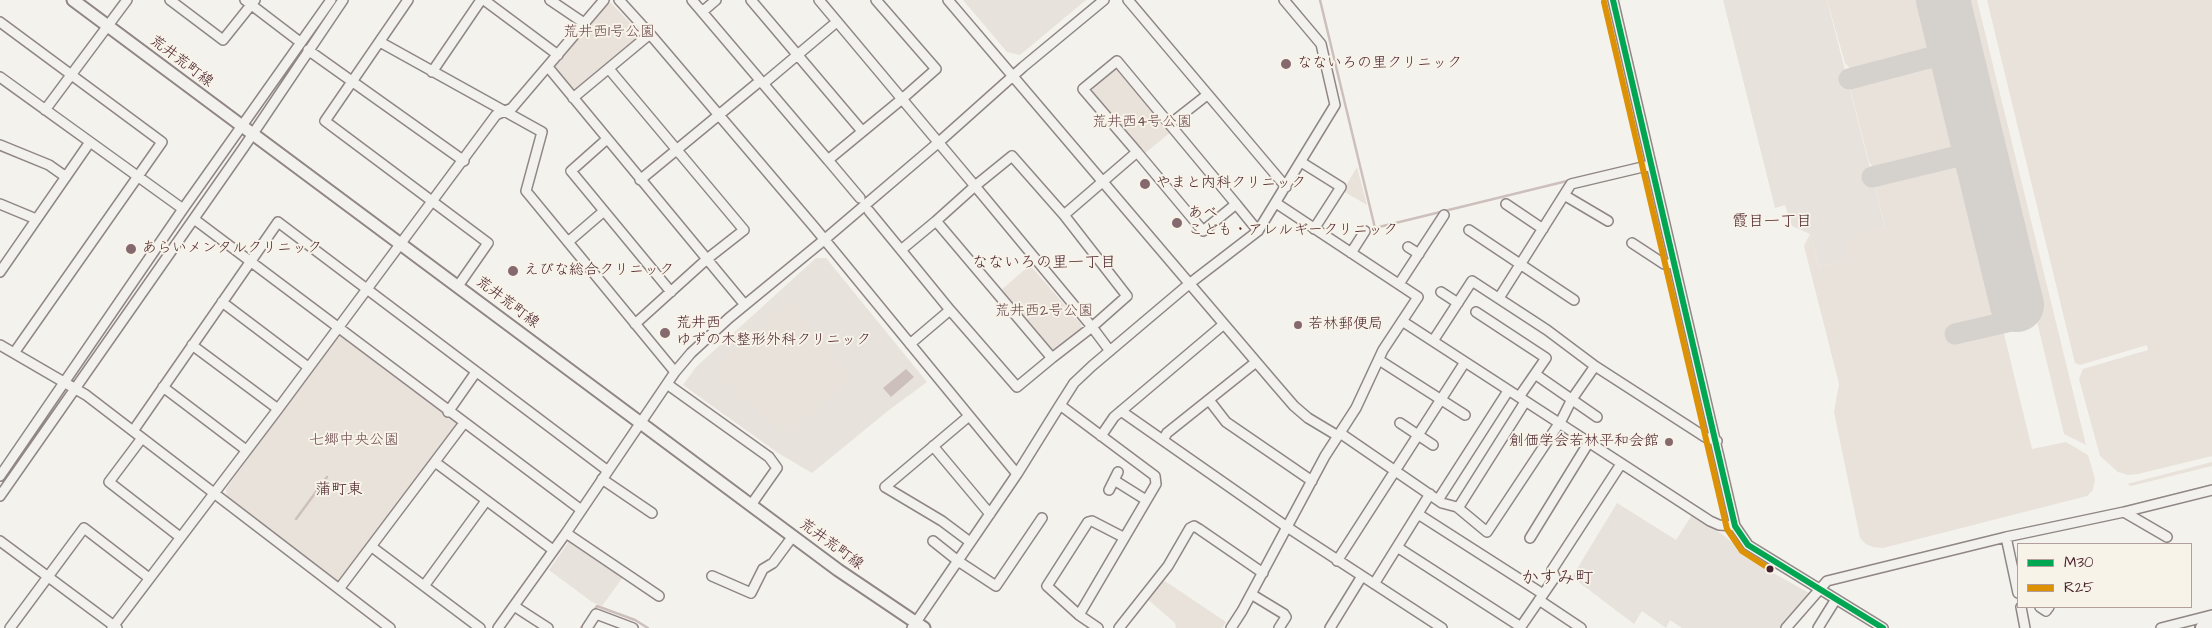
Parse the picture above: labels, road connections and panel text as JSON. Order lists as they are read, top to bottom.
{
  "streets": {
    "main road": ["荒井荒町線"]
  },
  "districts": [
    "霞目一丁目",
    "なないろの里一丁目",
    "蒲町東",
    "かすみ町"
  ],
  "parks": [
    "荒井西1号公園",
    "荒井西4号公園",
    "荒井西2号公園",
    "七郷中央公園"
  ],
  "places": [
    "なないろの里クリニック",
    "やまと内科クリニック",
    "あべ こども・アレルギークリニック",
    "あらいメンタルクリニック",
    "えびな総合クリニック",
    "若林郵便局",
    "荒井西 ゆずの木整形外科クリニック",
    "創価学会若林平和会館"
  ],
  "lines": ["transit line M30", "transit line R25"],
  "legend": ["M30", "R25"]
}
